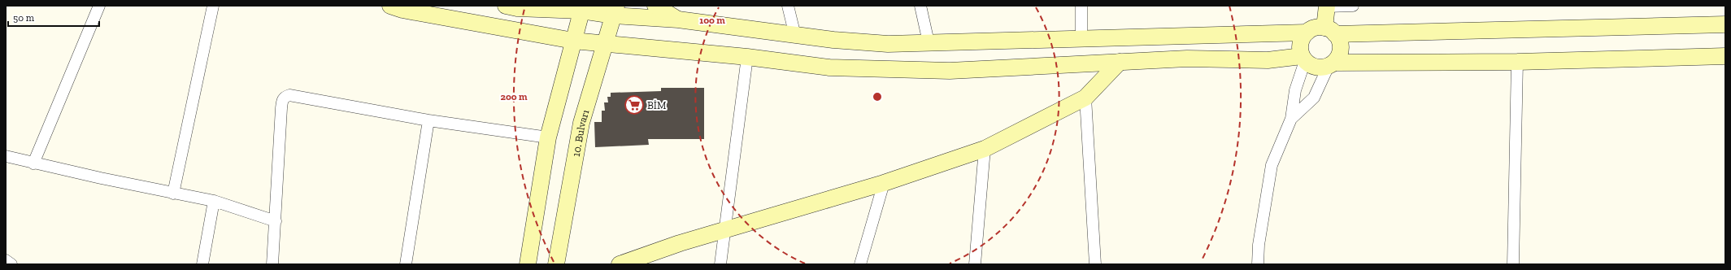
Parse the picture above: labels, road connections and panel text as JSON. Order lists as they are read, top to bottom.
{
  "streets": {
    "main road": ["10. Bulvarı"]
  },
  "places": {
    "supermarket": ["BİM"]
  },
  "scale_bar": "50 m",
  "rings": ["100 m", "200 m"]
}
